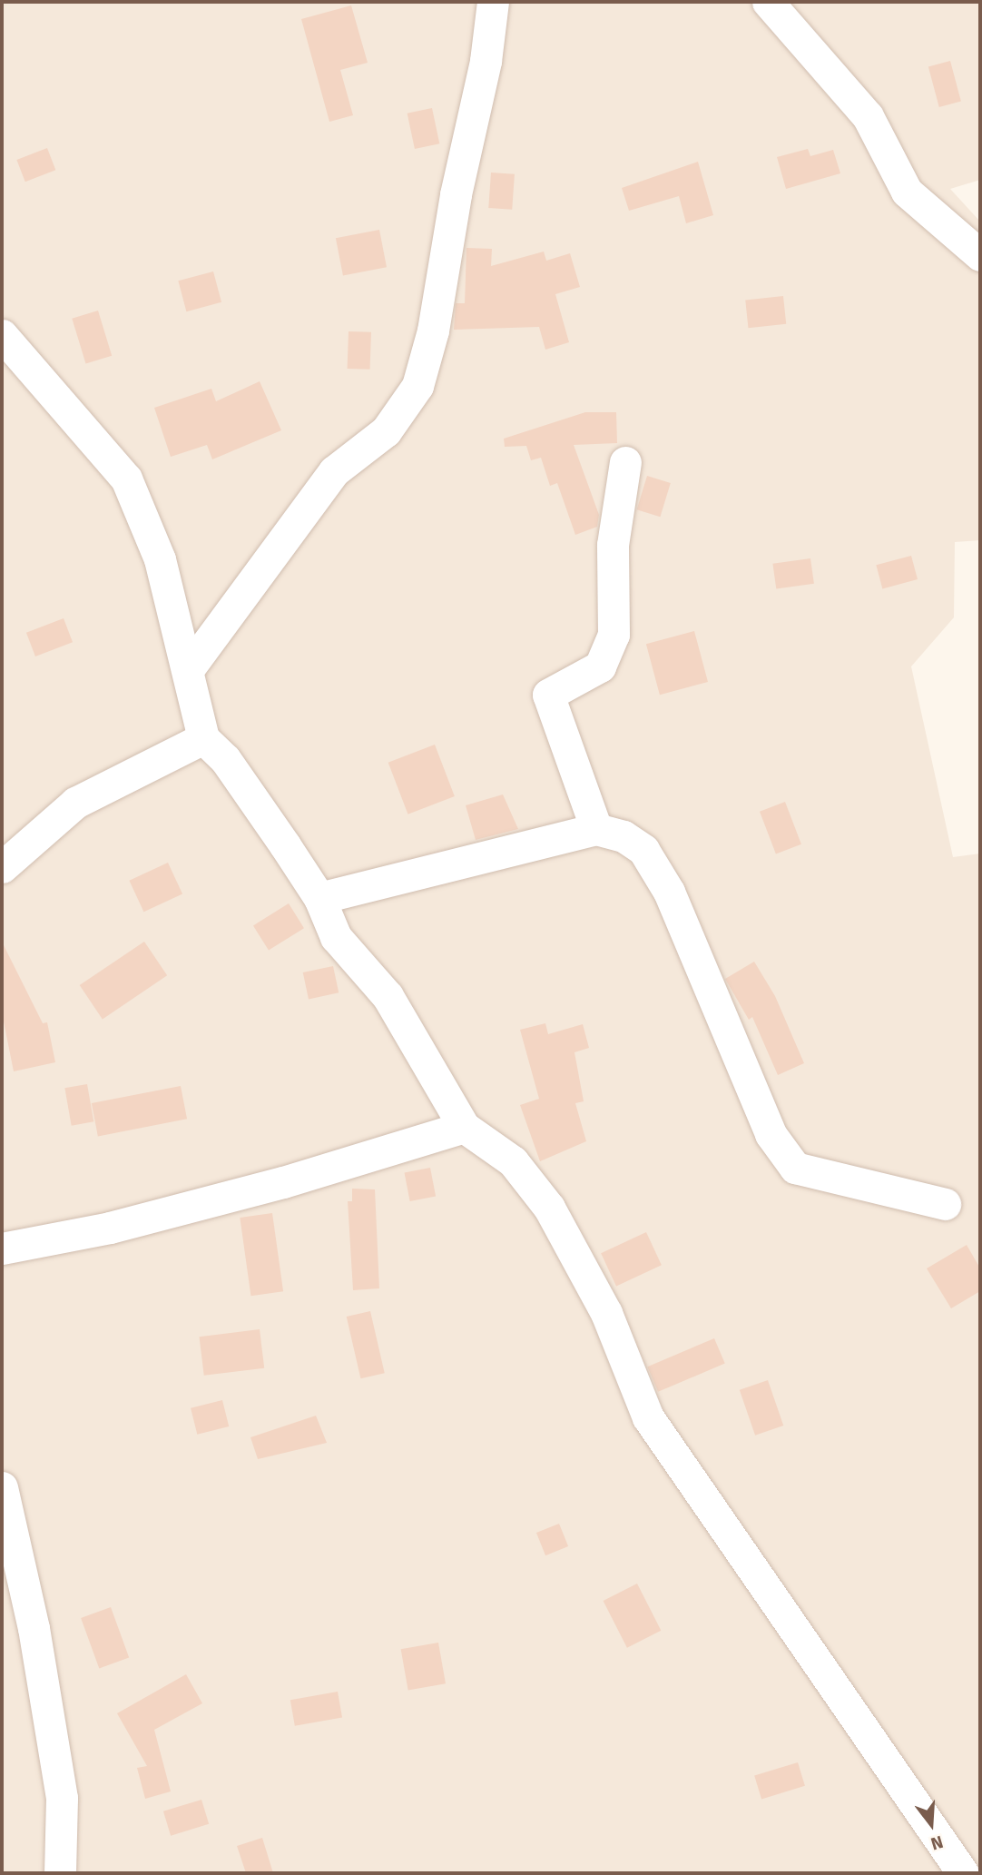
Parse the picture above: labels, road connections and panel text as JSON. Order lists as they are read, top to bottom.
{
  "north": "bottom"
}
